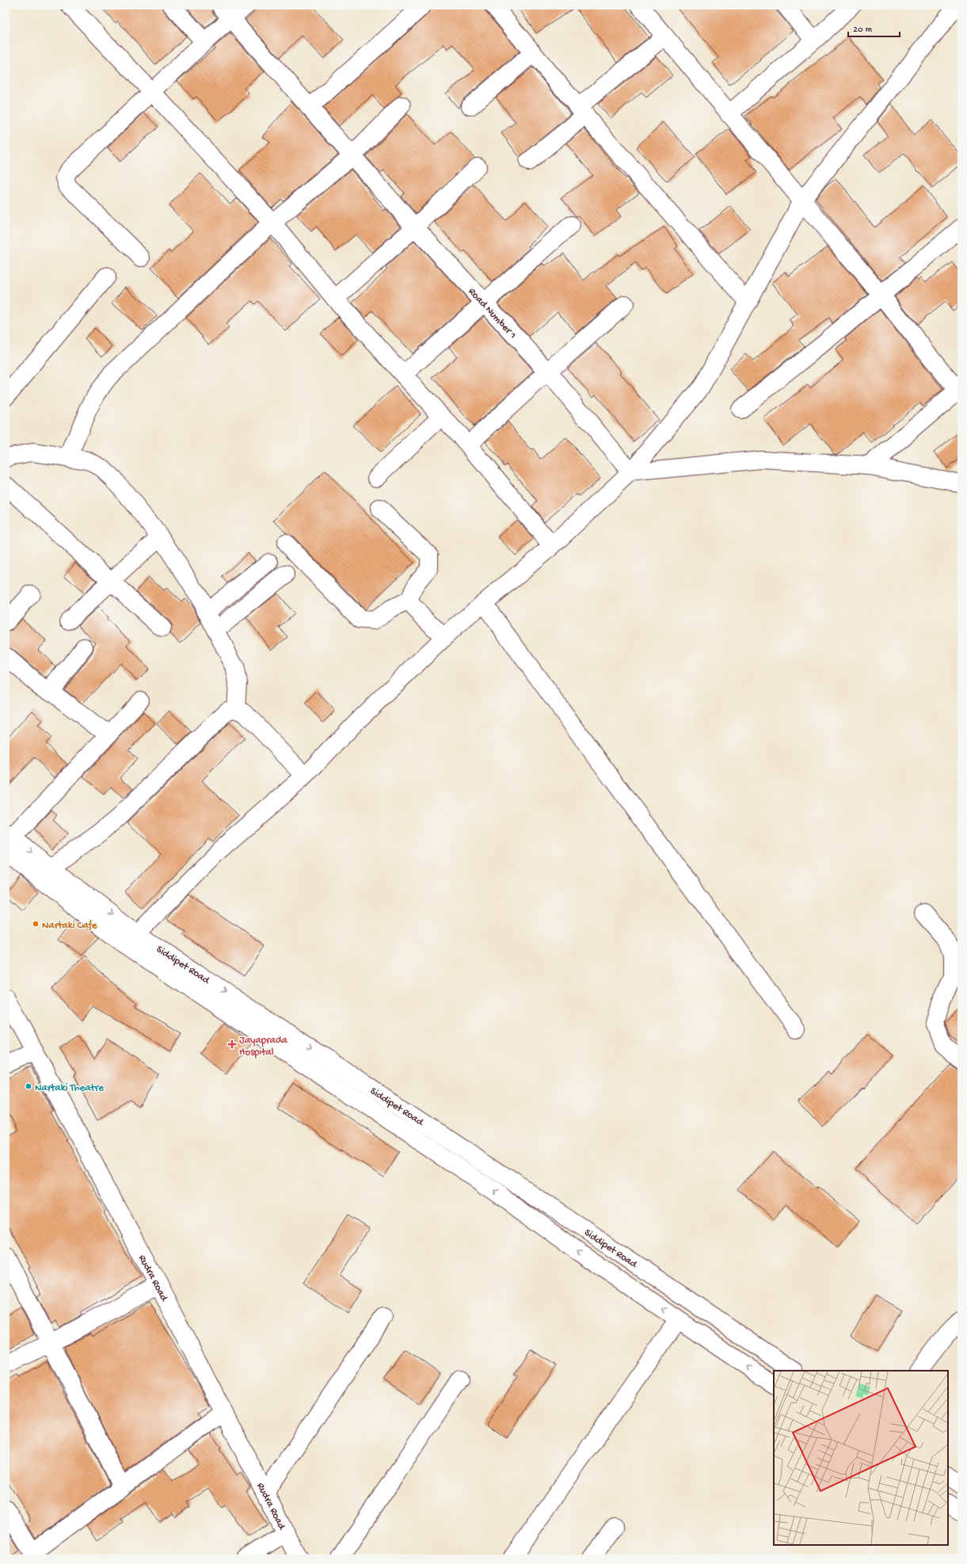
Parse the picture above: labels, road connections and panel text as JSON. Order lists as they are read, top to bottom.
{
  "streets": {
    "street": ["Road Number 1", "Siddipet Road", "Rudra Road"]
  },
  "places": {
    "other": ["Nartaki Cafe", "Nartaki Theatre"],
    "health": ["Jayaprada Hospital"]
  },
  "scale_bar": "20 m"
}
